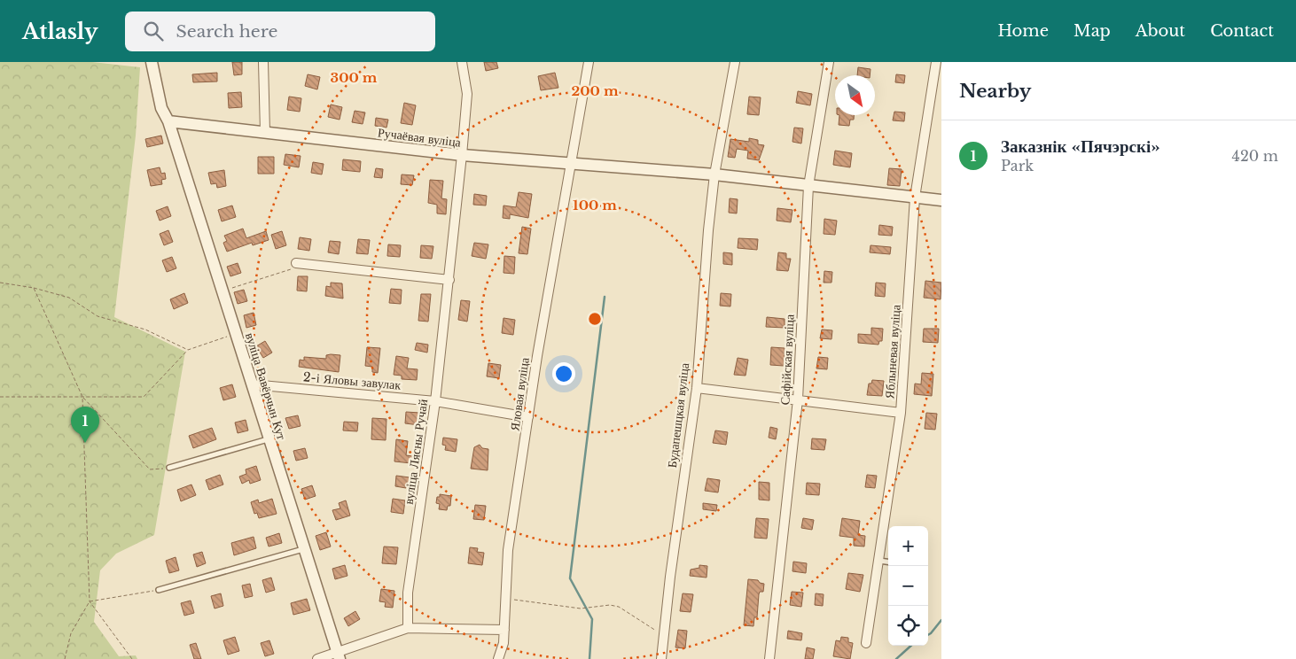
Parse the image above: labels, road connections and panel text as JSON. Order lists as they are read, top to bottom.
{
  "streets": {
    "street": [
      "Ручаёвая вуліца",
      "Яблыневая вуліца",
      "Сафійская вуліца",
      "2-і Яловы завулак",
      "вуліца Вавёрчын Кут",
      "Яловая вуліца",
      "Будапешцкая вуліца",
      "вуліца Лясны Ручай"
    ]
  },
  "crossings": [
    ["Ручаёвая вуліца", "вуліца Вавёрчын Кут"],
    ["Ручаёвая вуліца", "Яловая вуліца"],
    ["Ручаёвая вуліца", "Будапешцкая вуліца"],
    ["Ручаёвая вуліца", "вуліца Лясны Ручай"],
    ["2-і Яловы завулак", "вуліца Вавёрчын Кут"],
    ["2-і Яловы завулак", "Яловая вуліца"],
    ["2-і Яловы завулак", "вуліца Лясны Ручай"]
  ],
  "north": "bottom right",
  "page": {
    "header": "Atlasly",
    "search": "Search here",
    "nav": [
      "Home",
      "Map",
      "About",
      "Contact"
    ],
    "heading": "Nearby",
    "list": [
      {
        "mark": "1",
        "name": "Заказнік «Пячэрскі»",
        "note": "Park",
        "value": "420 m"
      }
    ],
    "pins": "1",
    "map_buttons": ["+", "−"]
  },
  "rings": ["300 m", "200 m", "100 m"]
}
